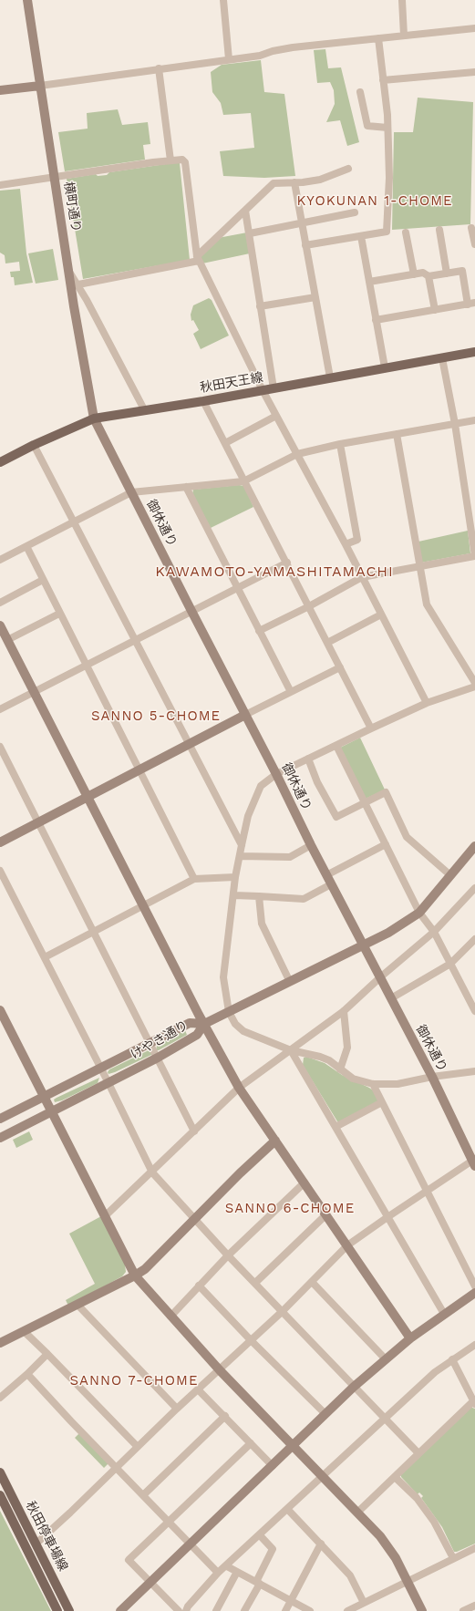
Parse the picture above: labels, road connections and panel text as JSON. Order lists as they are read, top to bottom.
{
  "streets": {
    "main road": ["秋田天王線", "秋田停車場線"],
    "street": ["横町通り", "御休通り", "けやき通り"]
  },
  "crossings": [
    ["横町通り", "秋田天王線"],
    ["横町通り", "御休通り"],
    ["秋田天王線", "御休通り"]
  ],
  "districts": [
    "KYOKUNAN 1-CHOME",
    "KAWAMOTO-YAMASHITAMACHI",
    "SANNO 5-CHOME",
    "SANNO 6-CHOME",
    "SANNO 7-CHOME"
  ]
}
